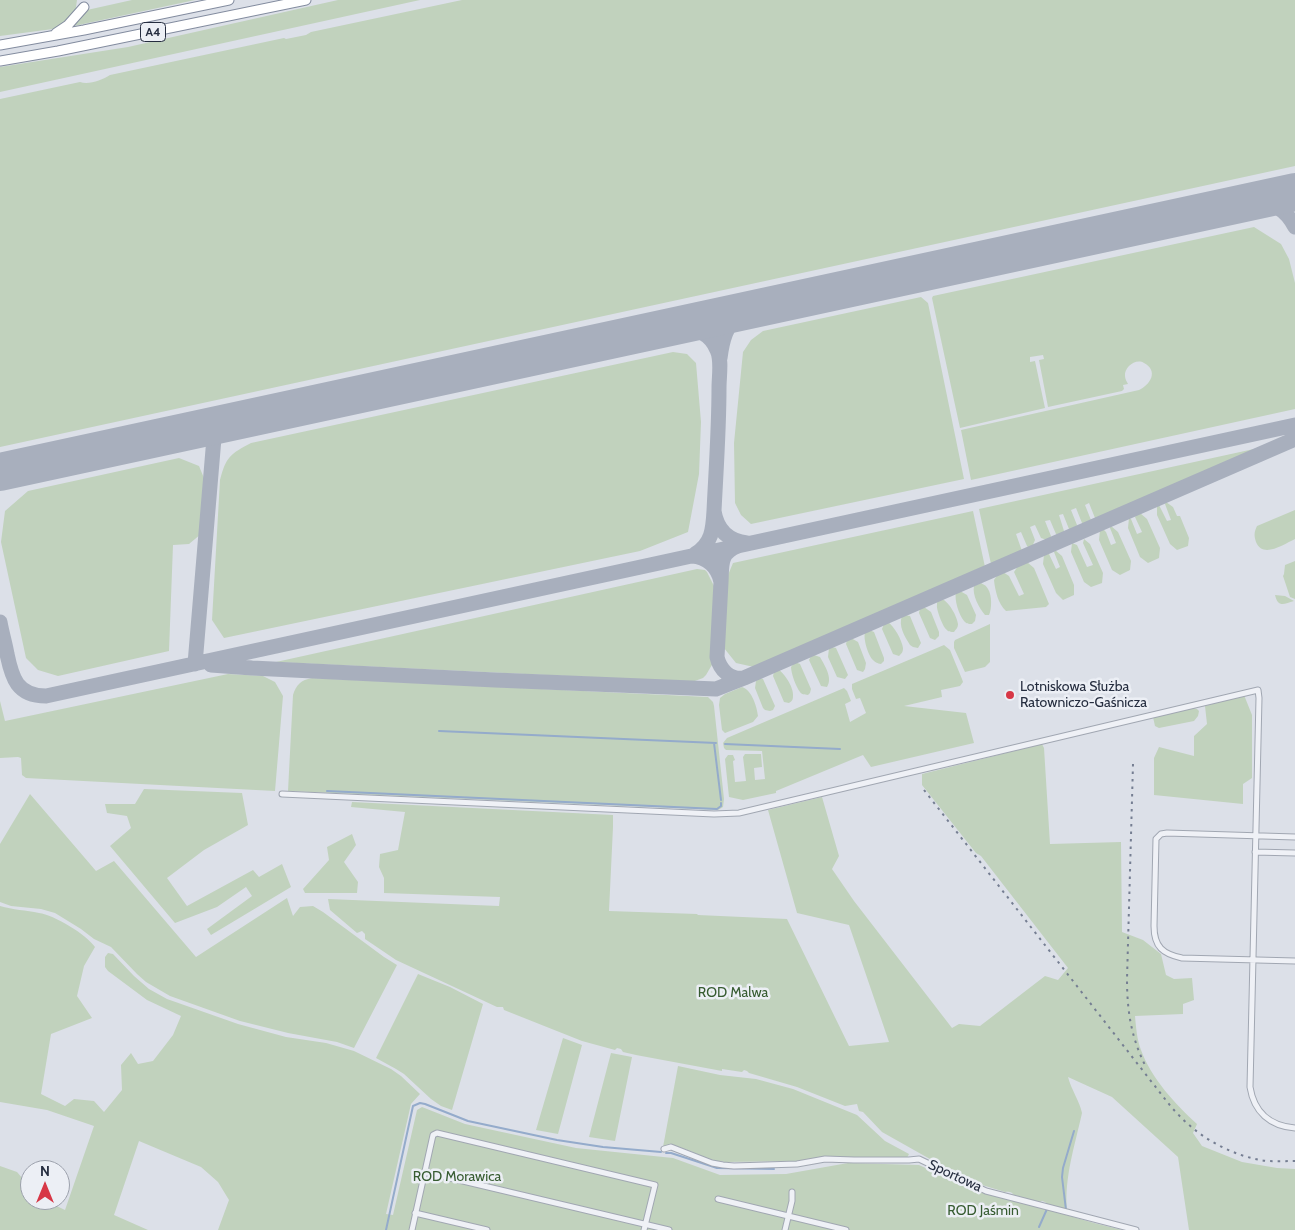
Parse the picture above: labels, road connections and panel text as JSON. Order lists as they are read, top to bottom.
{
  "streets": {
    "highway": ["A4"],
    "street": ["Sportowa"]
  },
  "parks": ["ROD Malwa", "ROD Morawica", "ROD Jaśmin"],
  "places": ["Lotniskowa Służba Ratowniczo-Gaśnicza"],
  "north": "top"
}
